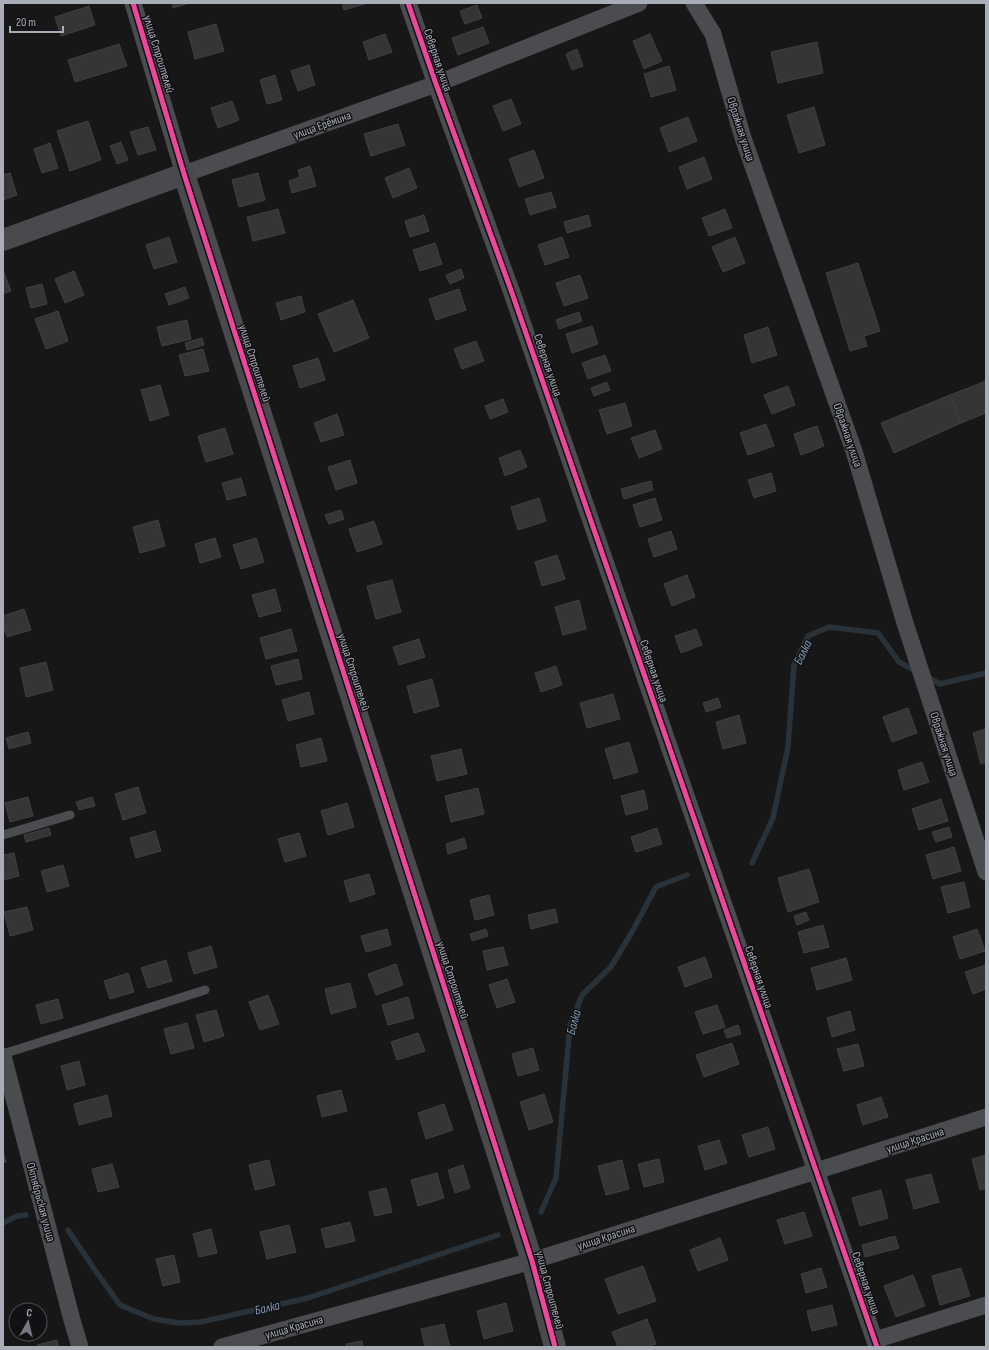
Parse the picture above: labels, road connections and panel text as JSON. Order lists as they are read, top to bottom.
{
  "streets": {
    "street": [
      "улица Строителей",
      "Северная улица",
      "улица Ерёмина",
      "Овражная улица",
      "улица Красина",
      "Октябрьская улица"
    ]
  },
  "crossings": [
    ["улица Строителей", "улица Ерёмина"],
    ["улица Строителей", "улица Красина"],
    ["Северная улица", "улица Ерёмина"],
    ["Северная улица", "улица Красина"]
  ],
  "water": ["Балка"],
  "scale_bar": "20 m",
  "north": "top"
}
